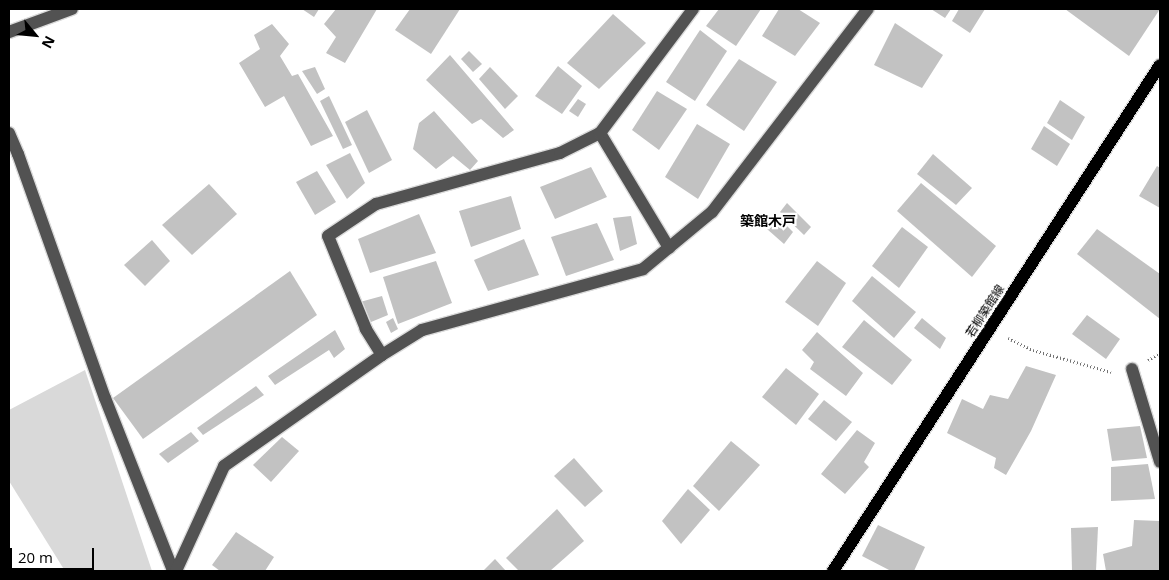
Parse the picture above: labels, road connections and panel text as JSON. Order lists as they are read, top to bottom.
{
  "streets": {
    "main road": ["若柳築館線"]
  },
  "districts": ["築館木戸"],
  "scale_bar": "20 m",
  "north": "bottom right"
}
